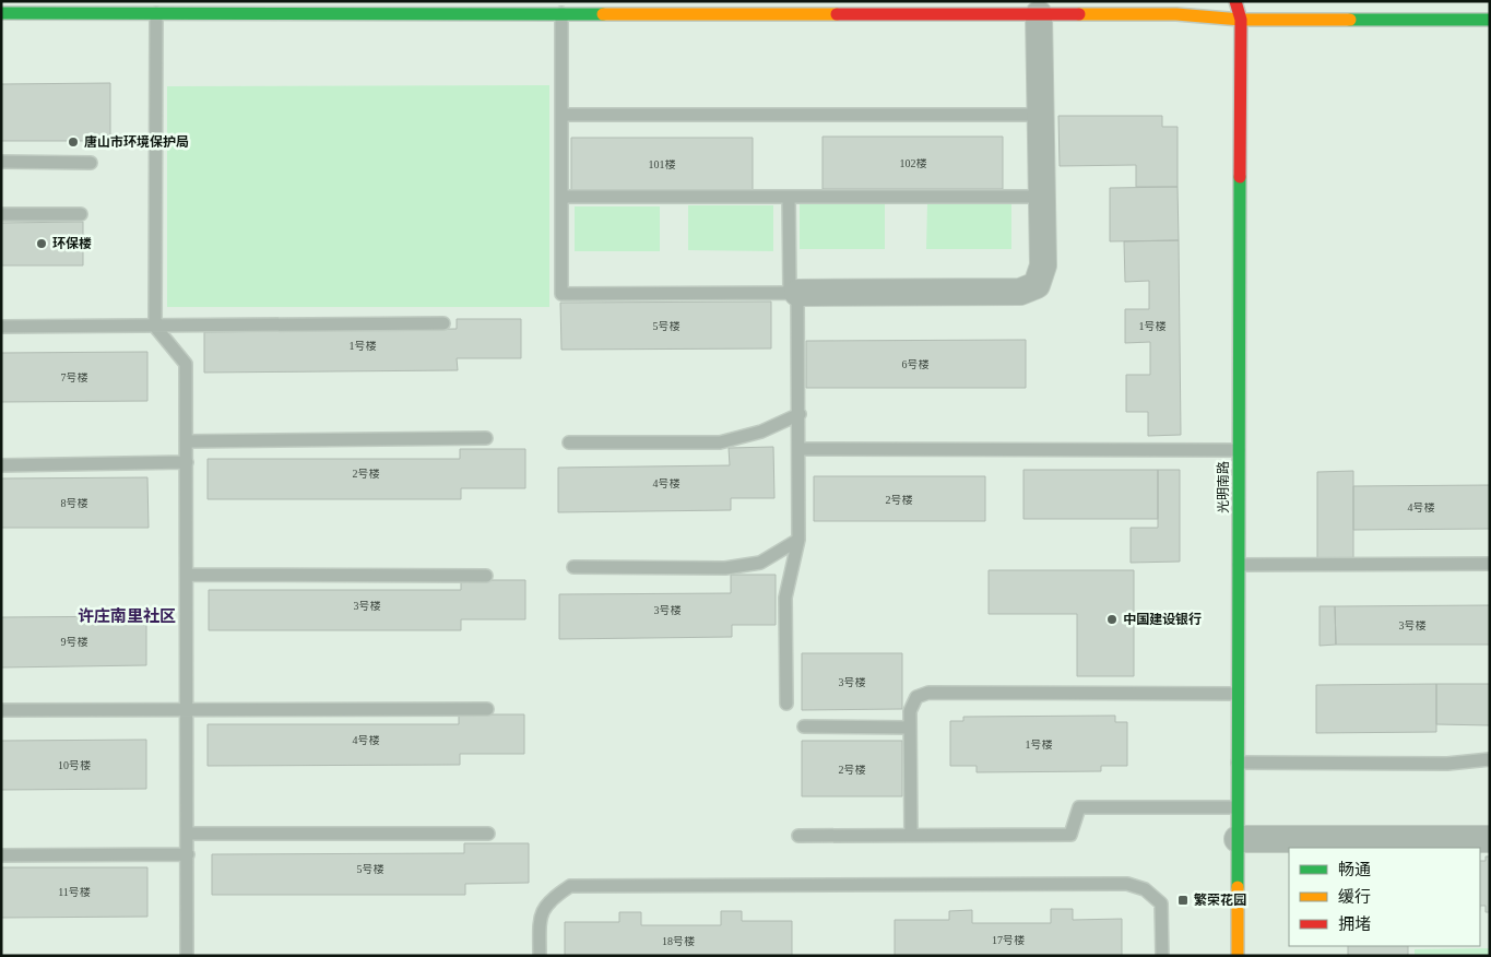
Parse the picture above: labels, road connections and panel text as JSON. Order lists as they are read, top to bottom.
{
  "streets": {
    "main road": ["光明南路"]
  },
  "districts": ["许庄南里社区"],
  "places": {
    "other": ["唐山市环境保护局", "环保楼", "中国建设银行"],
    "transit": ["繁荣花园"]
  },
  "house_numbers": [
    "102楼",
    "101楼",
    "5号楼",
    "1号楼",
    "1号楼",
    "6号楼",
    "7号楼",
    "2号楼",
    "4号楼",
    "2号楼",
    "8号楼",
    "4号楼",
    "3号楼",
    "3号楼",
    "3号楼",
    "9号楼",
    "3号楼",
    "4号楼",
    "1号楼",
    "10号楼",
    "2号楼",
    "5号楼",
    "11号楼",
    "17号楼",
    "18号楼"
  ],
  "legend": ["畅通", "缓行", "拥堵"]
}
